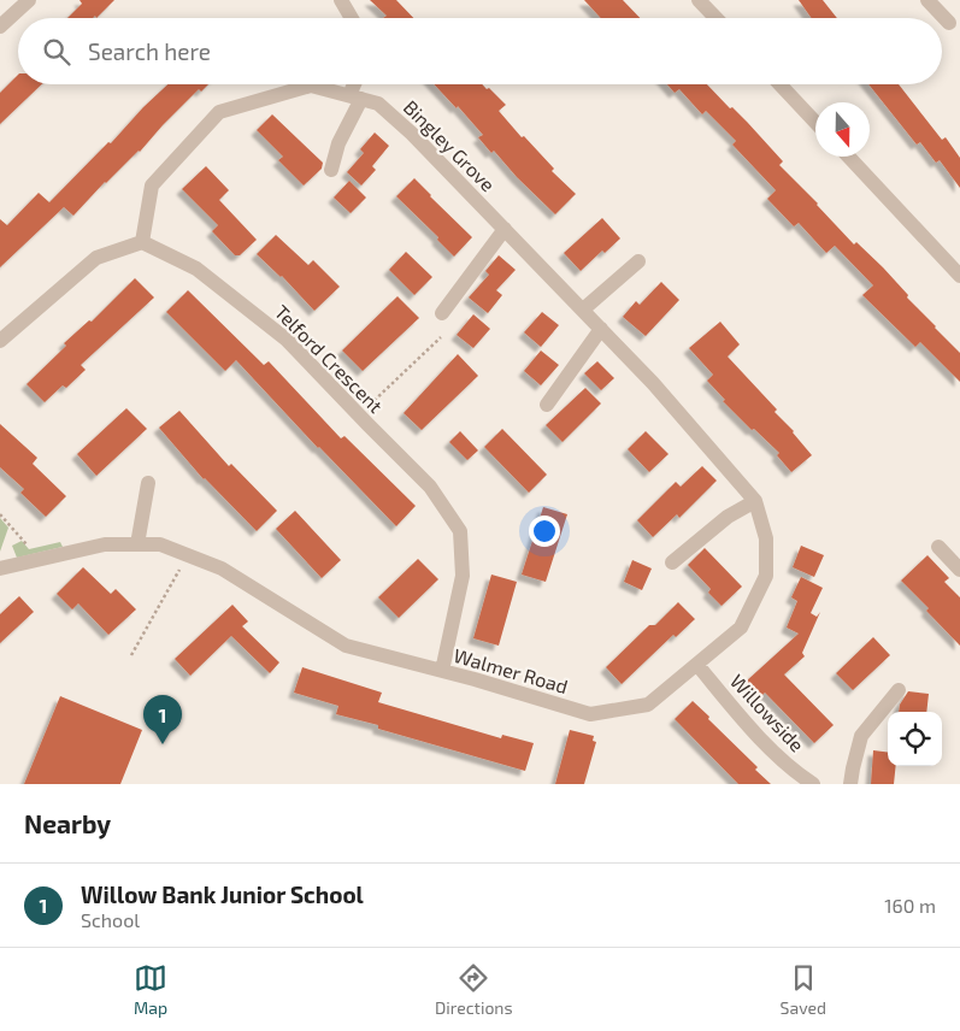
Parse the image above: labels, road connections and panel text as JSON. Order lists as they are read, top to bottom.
{
  "streets": {
    "street": [
      "Bingley Grove",
      "Telford Crescent",
      "Walmer Road",
      "Willowside"
    ]
  },
  "crossings": [
    ["Bingley Grove", "Telford Crescent"],
    ["Bingley Grove", "Walmer Road"],
    ["Telford Crescent", "Walmer Road"],
    ["Walmer Road", "Willowside"]
  ],
  "north": "bottom",
  "page": {
    "search": "Search here",
    "pins": "1",
    "heading": "Nearby",
    "list": [
      {
        "mark": "1",
        "name": "Willow Bank Junior School",
        "note": "School",
        "value": "160 m"
      }
    ],
    "nav": ["Map", "Directions", "Saved"]
  }
}
